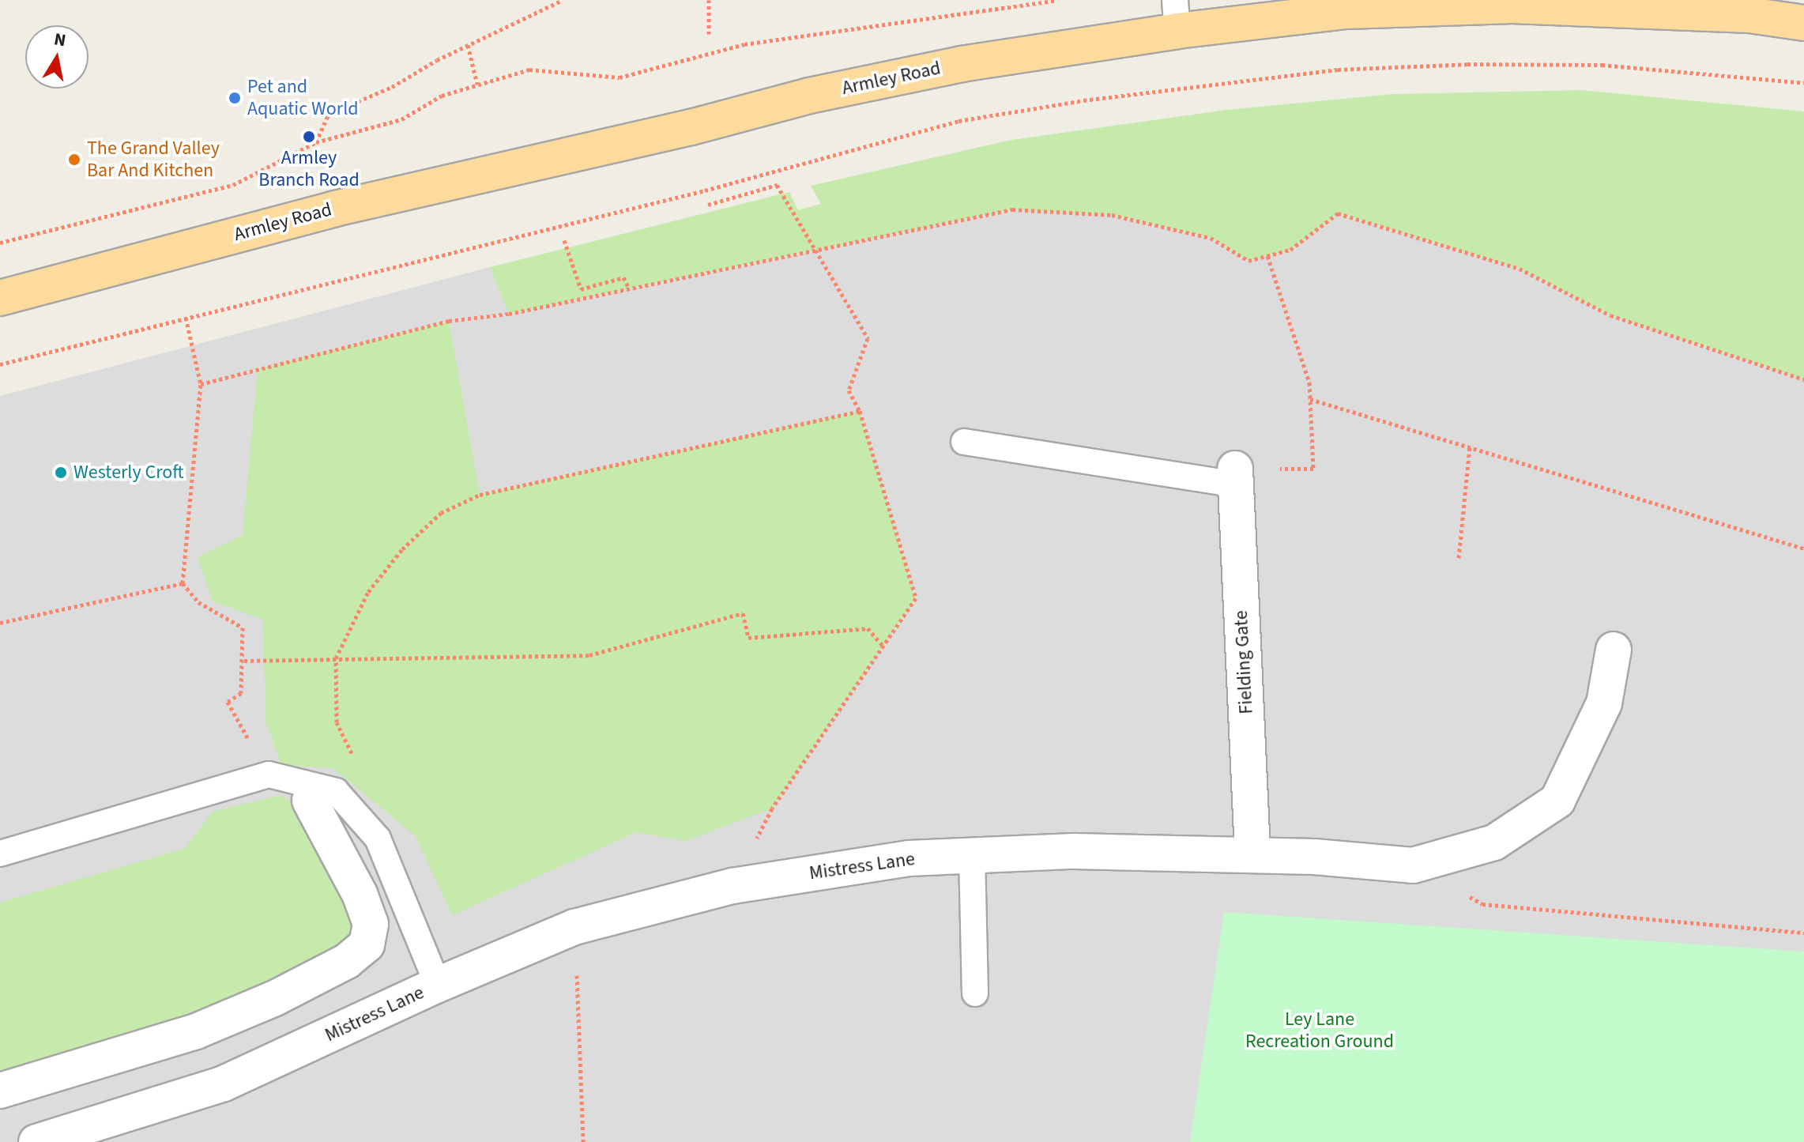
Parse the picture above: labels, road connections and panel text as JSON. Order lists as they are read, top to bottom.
{
  "streets": {
    "main road": ["Armley Road"],
    "street": ["Fielding Gate", "Mistress Lane"]
  },
  "crossings": [
    ["Fielding Gate", "Mistress Lane"]
  ],
  "parks": ["Ley Lane Recreation Ground"],
  "places": [
    "Pet and Aquatic World",
    "Armley Branch Road",
    "The Grand Valley Bar And Kitchen",
    "Westerly Croft"
  ],
  "north": "top"
}
